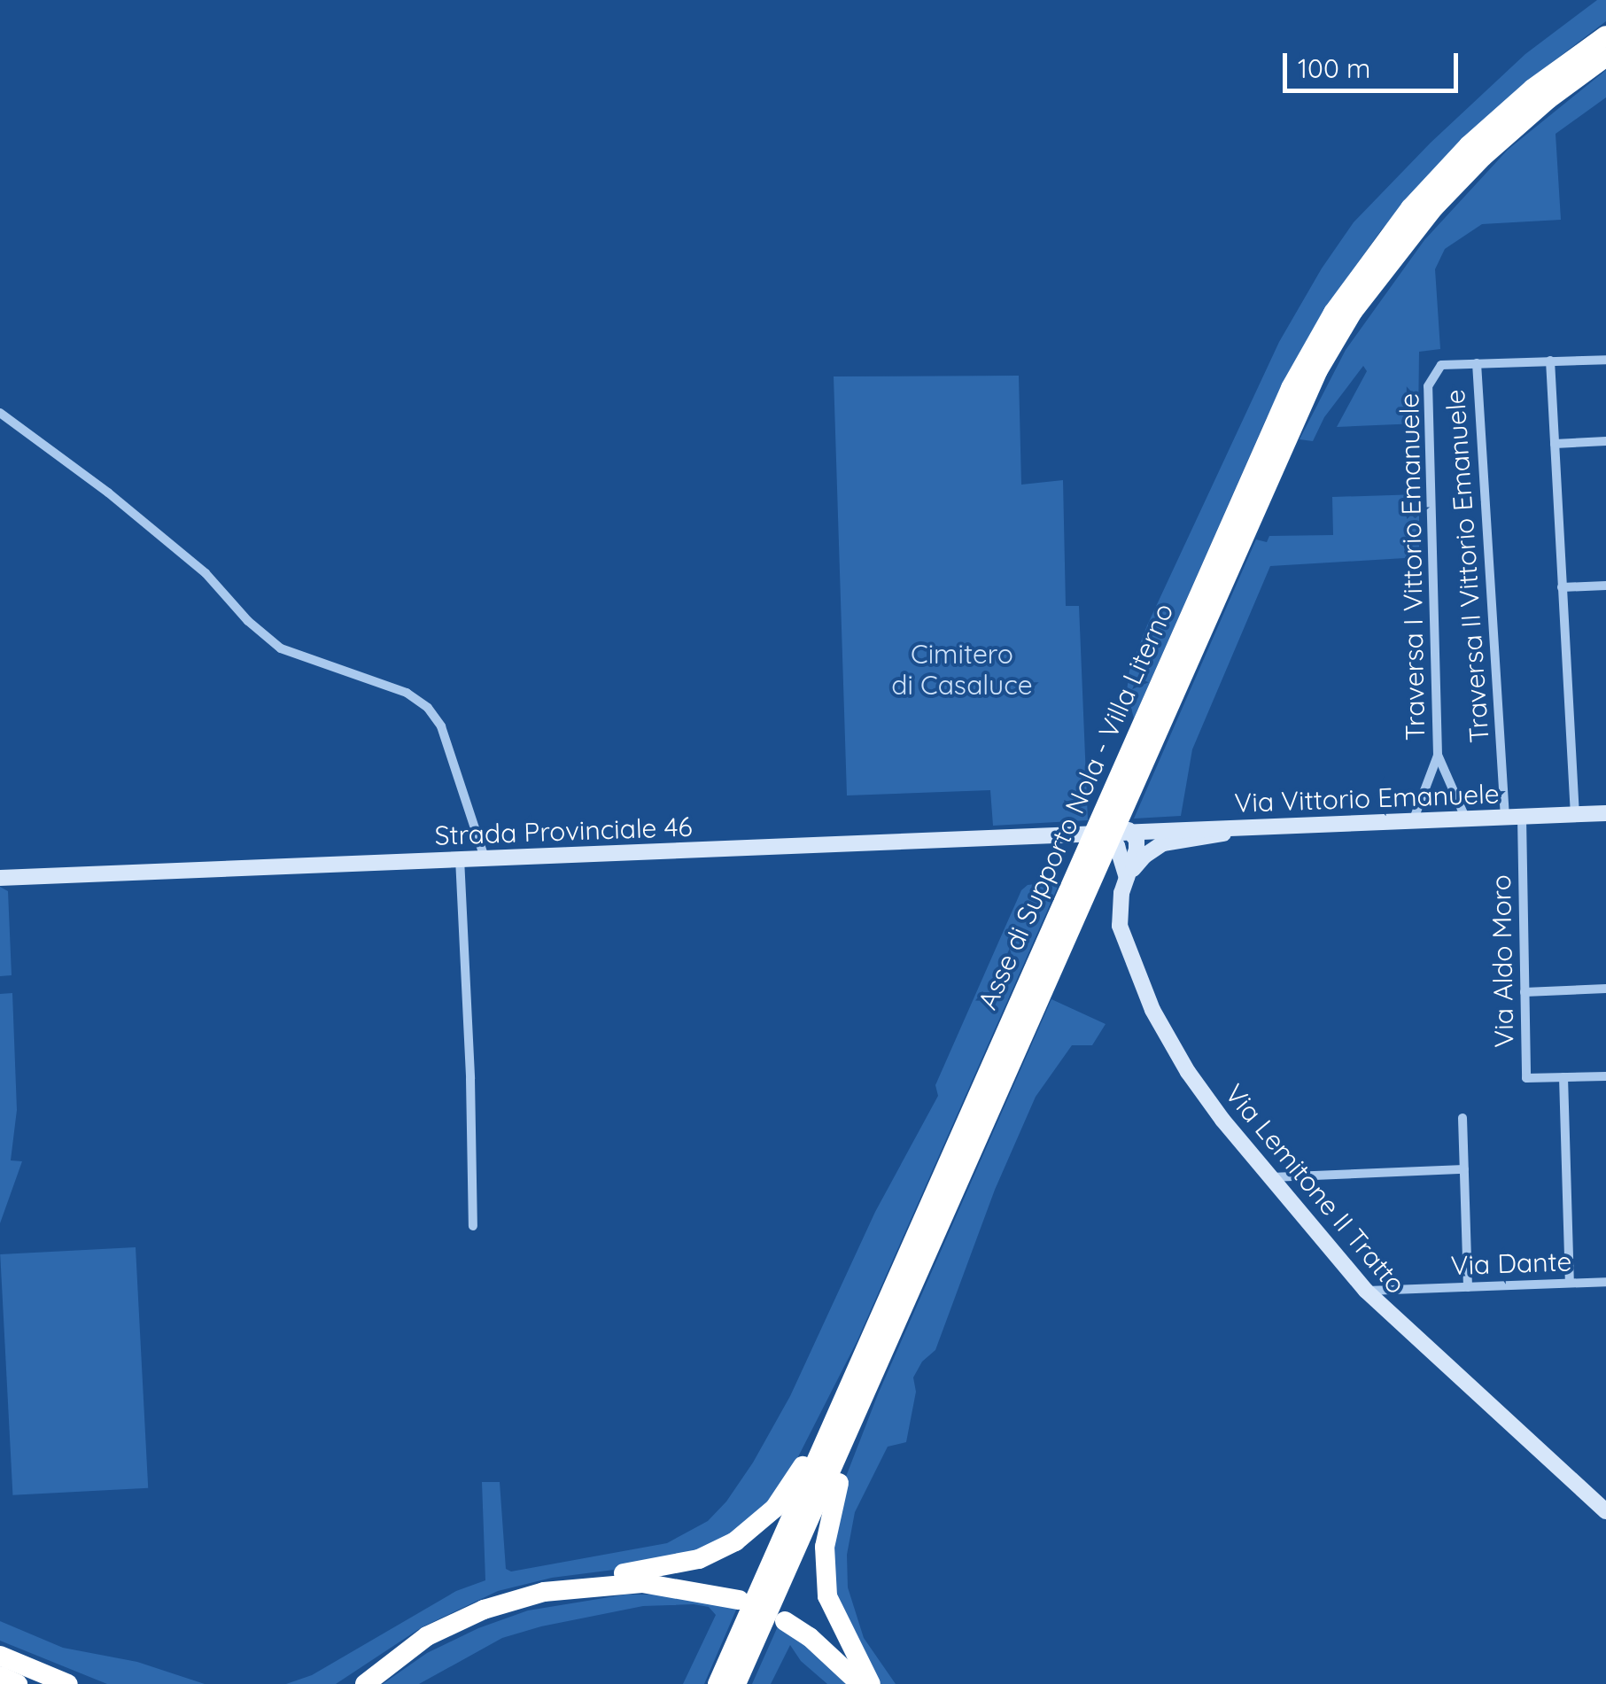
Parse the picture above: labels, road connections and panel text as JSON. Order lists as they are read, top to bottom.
{
  "streets": {
    "highway": ["Asse di Supporto Nola - Villa Literno"],
    "street": [
      "Traversa II Vittorio Emanuele",
      "Traversa I Vittorio Emanuele",
      "Via Vittorio Emanuele",
      "Strada Provinciale 46",
      "Via Aldo Moro",
      "Via Lemitone II Tratto",
      "Via Dante"
    ]
  },
  "crossings": [
    ["Traversa II Vittorio Emanuele", "Traversa I Vittorio Emanuele"],
    ["Traversa II Vittorio Emanuele", "Via Vittorio Emanuele"],
    ["Traversa II Vittorio Emanuele", "Via Aldo Moro"],
    ["Traversa I Vittorio Emanuele", "Via Vittorio Emanuele"],
    ["Via Vittorio Emanuele", "Strada Provinciale 46"],
    ["Via Vittorio Emanuele", "Via Aldo Moro"],
    ["Via Vittorio Emanuele", "Via Lemitone II Tratto"],
    ["Strada Provinciale 46", "Via Lemitone II Tratto"],
    ["Via Lemitone II Tratto", "Via Dante"]
  ],
  "parks": ["Cimitero di Casaluce"],
  "scale_bar": "100 m"
}
